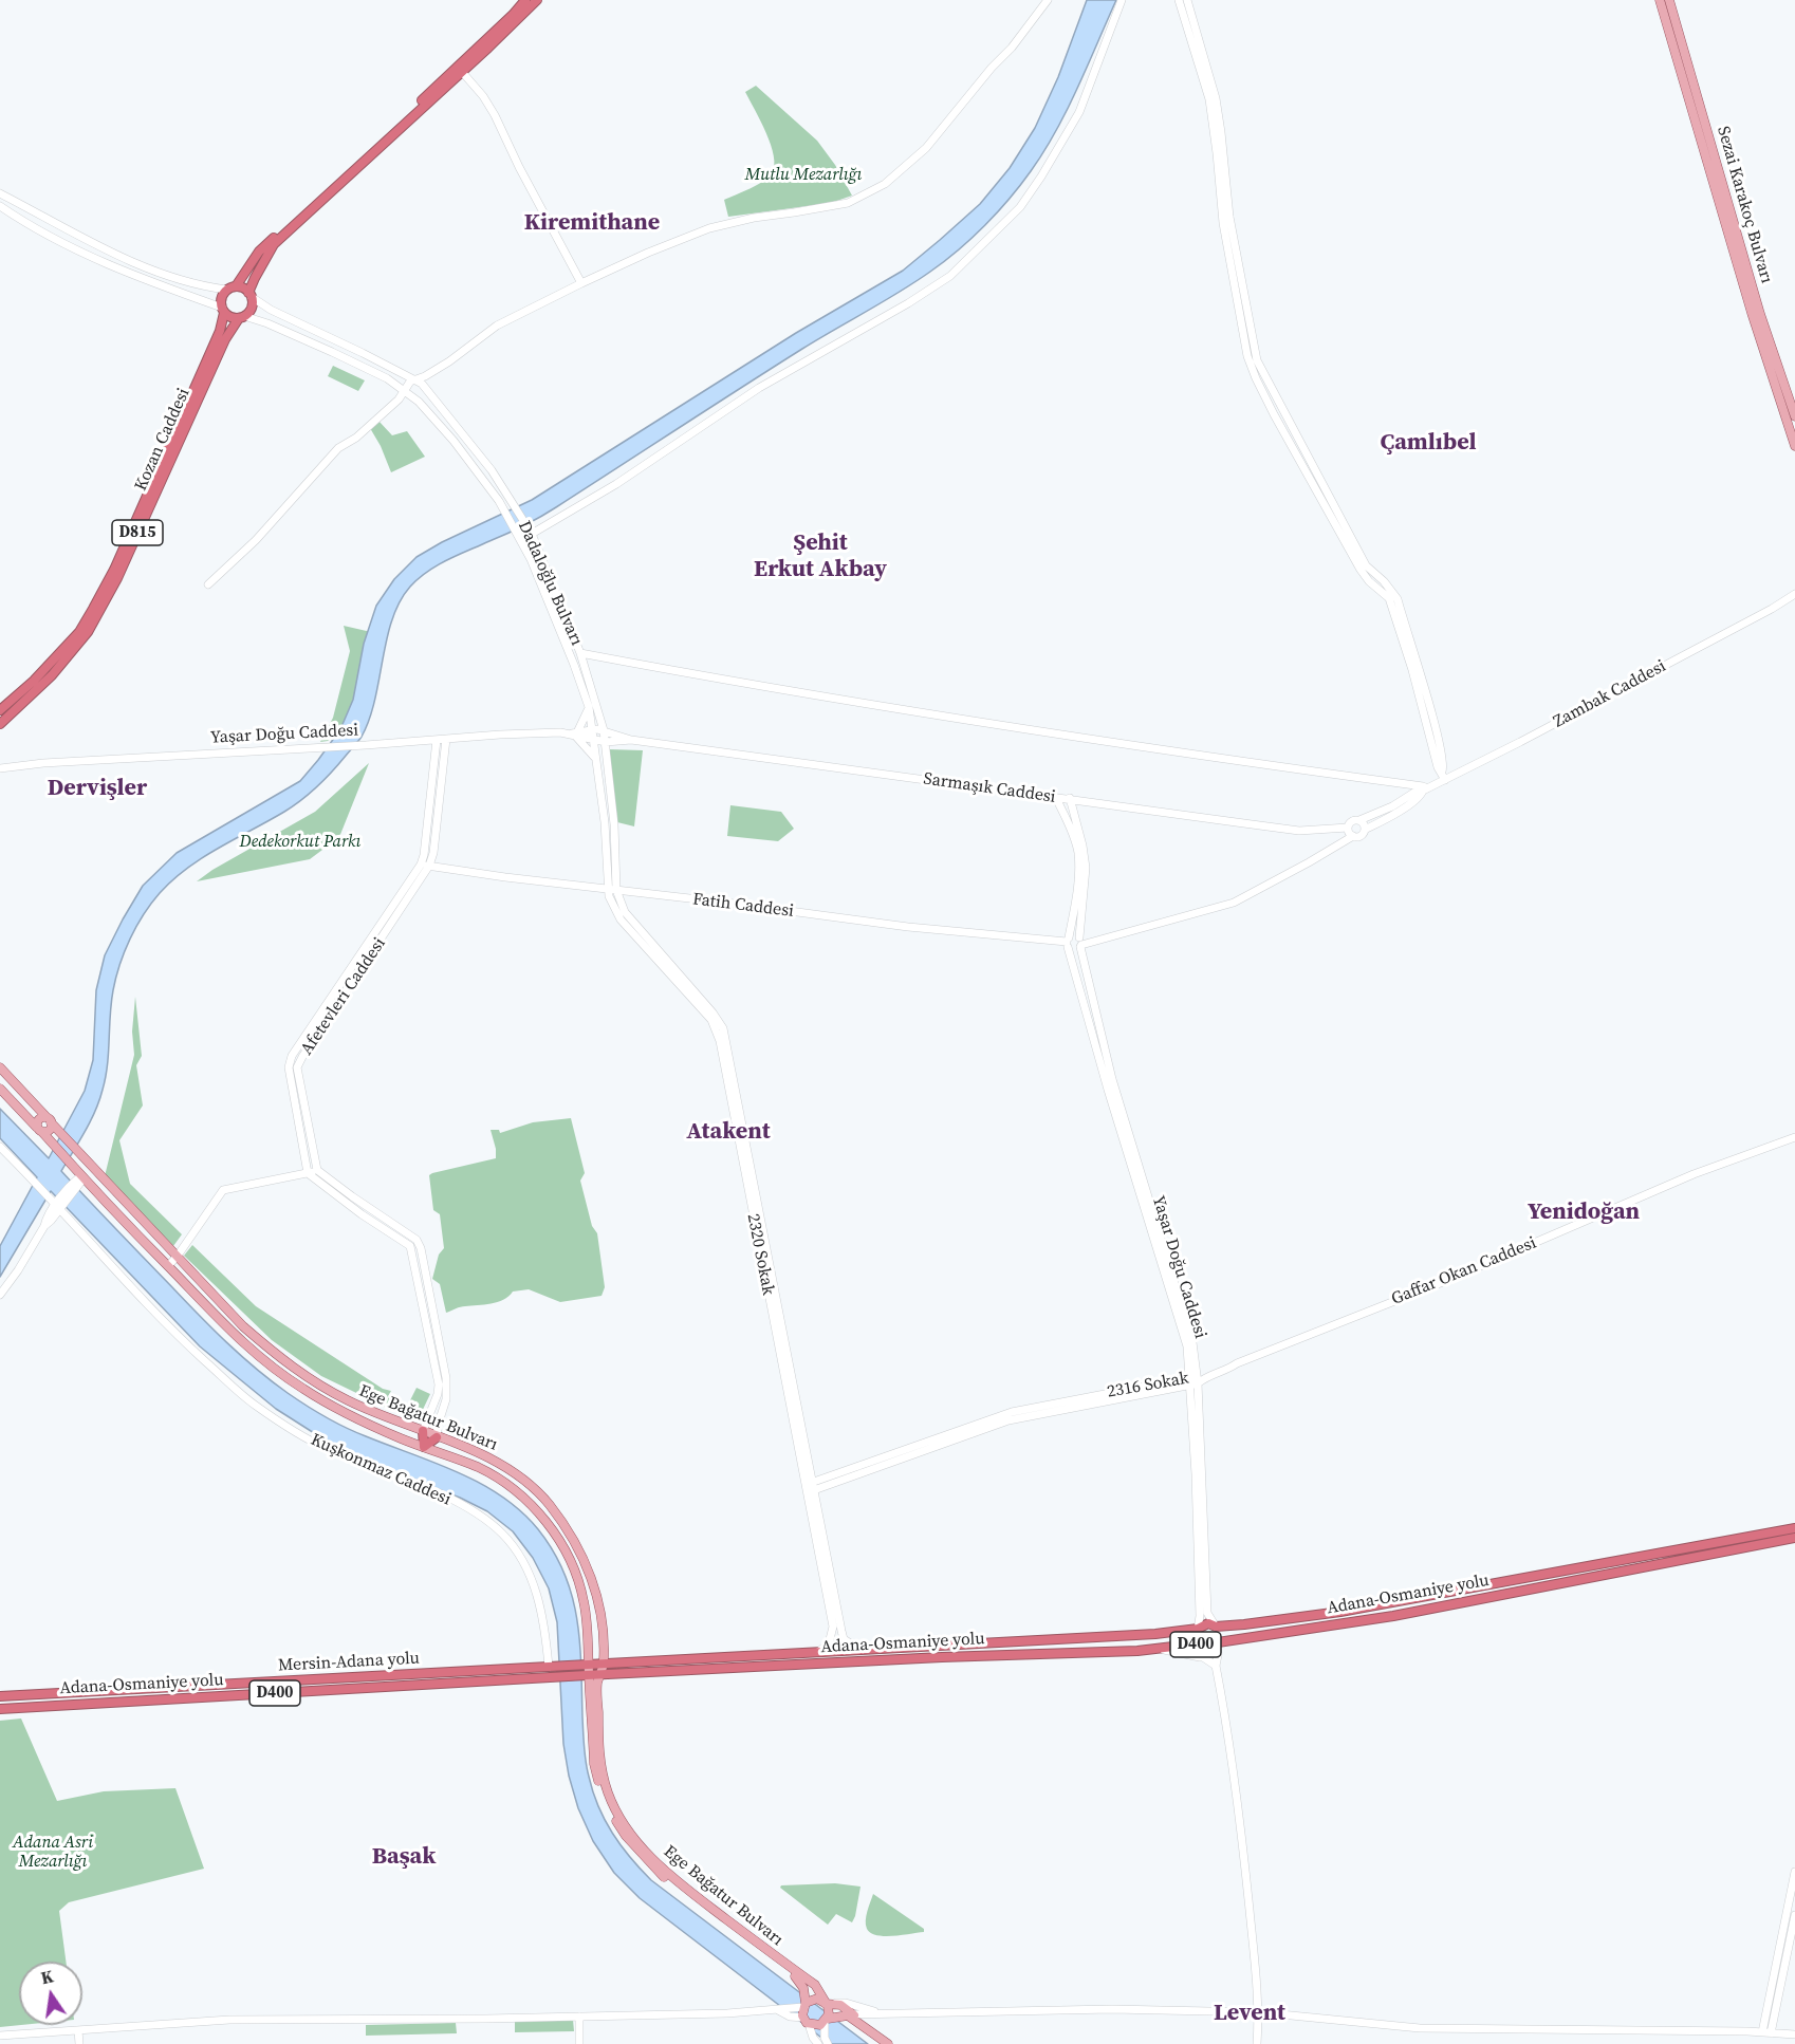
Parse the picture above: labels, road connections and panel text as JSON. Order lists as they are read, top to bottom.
{
  "streets": {
    "highway": [
      "Kozan Caddesi",
      "D815",
      "Yaşar Doğu Caddesi",
      "Adana-Osmaniye yolu",
      "D400",
      "Mersin-Adana yolu"
    ],
    "main road": [
      "Sezai Karakoç Bulvarı",
      "Dadaloğlu Bulvarı",
      "Zambak Caddesi",
      "Sarmaşık Caddesi",
      "Fatih Caddesi",
      "Afetevleri Caddesi",
      "2320 Sokak",
      "Gaffar Okan Caddesi",
      "2316 Sokak",
      "Ege Bağatur Bulvarı",
      "Kuşkonmaz Caddesi"
    ]
  },
  "crossings": [
    ["Kozan Caddesi", "Dadaloğlu Bulvarı"],
    ["Dadaloğlu Bulvarı", "Fatih Caddesi"],
    ["Dadaloğlu Bulvarı", "2320 Sokak"],
    ["Zambak Caddesi", "Sarmaşık Caddesi"],
    ["Yaşar Doğu Caddesi", "Sarmaşık Caddesi"],
    ["Yaşar Doğu Caddesi", "Fatih Caddesi"],
    ["Yaşar Doğu Caddesi", "Afetevleri Caddesi"],
    ["Yaşar Doğu Caddesi", "Gaffar Okan Caddesi"],
    ["Yaşar Doğu Caddesi", "2316 Sokak"],
    ["Yaşar Doğu Caddesi", "Adana-Osmaniye yolu"],
    ["Fatih Caddesi", "Afetevleri Caddesi"],
    ["Fatih Caddesi", "2320 Sokak"],
    ["2320 Sokak", "2316 Sokak"],
    ["2320 Sokak", "Adana-Osmaniye yolu"],
    ["Gaffar Okan Caddesi", "2316 Sokak"],
    ["Ege Bağatur Bulvarı", "Adana-Osmaniye yolu"],
    ["Kuşkonmaz Caddesi", "Adana-Osmaniye yolu"],
    ["Kuşkonmaz Caddesi", "Mersin-Adana yolu"],
    ["Adana-Osmaniye yolu", "Mersin-Adana yolu"]
  ],
  "districts": [
    "Kiremithane",
    "Çamlıbel",
    "Şehit Erkut Akbay",
    "Dervişler",
    "Atakent",
    "Yenidoğan",
    "Başak",
    "Levent"
  ],
  "parks": ["Mutlu Mezarlığı", "Dedekorkut Parkı", "Adana Asri Mezarlığı"],
  "north": "top"
}
